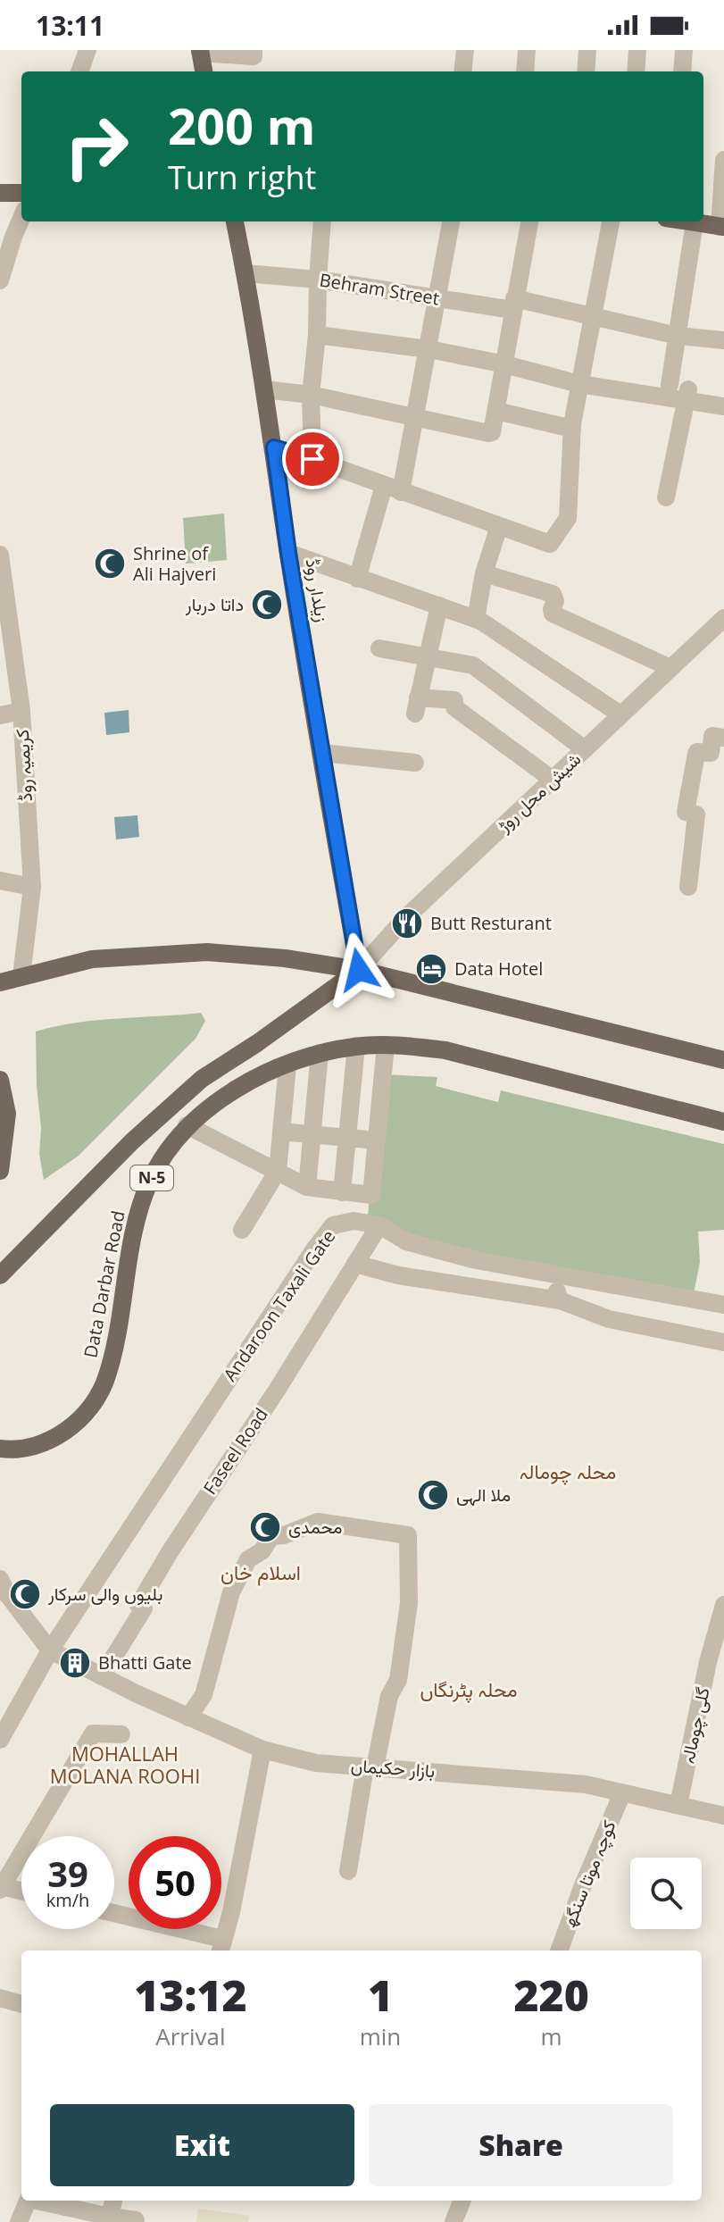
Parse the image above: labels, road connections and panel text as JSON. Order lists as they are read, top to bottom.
{
  "streets": {
    "main road": ["زیلدار روڈ", "N-5", "Data Darbar Road"],
    "street": [
      "Behram Street",
      "کریمیہ روڈ",
      "شیش محل روڑ",
      "Andaroon Taxali Gate",
      "Faseel Road",
      "گلی چومالہ",
      "بازار حکیماں",
      "کوچہ موتا سنگھ"
    ]
  },
  "crossings": [
    ["Behram Street", "زیلدار روڈ"],
    ["زیلدار روڈ", "شیش محل روڑ"],
    ["Andaroon Taxali Gate", "Faseel Road"],
    ["Andaroon Taxali Gate", "بازار حکیماں"],
    ["Faseel Road", "بازار حکیماں"],
    ["گلی چومالہ", "بازار حکیماں"],
    ["بازار حکیماں", "کوچہ موتا سنگھ"]
  ],
  "districts": [
    "محلہ چومالہ",
    "اسلام خان",
    "محلہ پٹرنگاں",
    "MOHALLAH MOLANA ROOHI"
  ],
  "places": {
    "mosque": [
      "Shrine of Ali Hajveri",
      "داتا دربار",
      "ملا الہی",
      "محمدی",
      "بلیوں والی سرکار"
    ],
    "restaurant": ["Butt Resturant"],
    "hotel": ["Data Hotel"],
    "building": ["Bhatti Gate"]
  },
  "page": {
    "status": "13:11",
    "turn": ["200 m", "Turn right"],
    "speed": "39 km/h",
    "limit": "50",
    "eta": [
      "13:12",
      "Arrival",
      "1",
      "min",
      "220",
      "m"
    ],
    "buttons": ["Exit", "Share"]
  }
}
